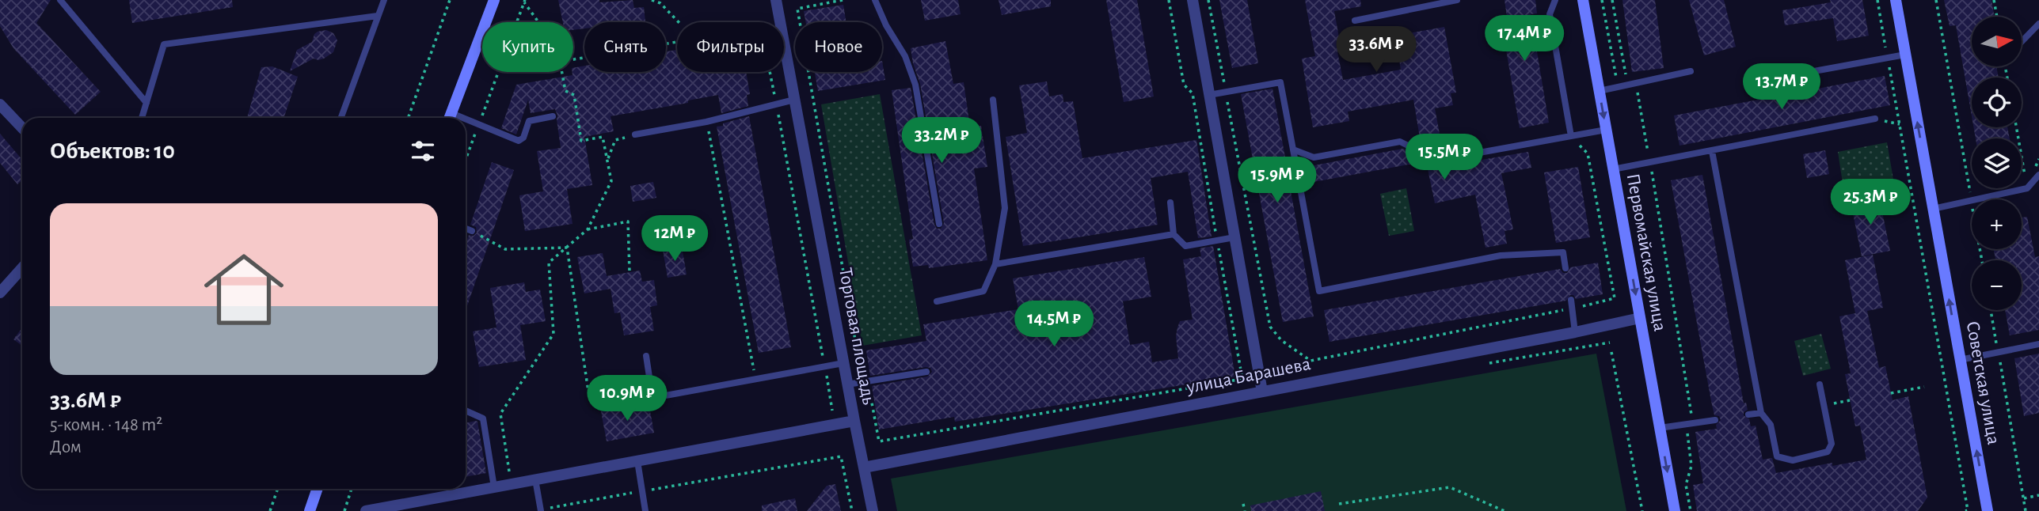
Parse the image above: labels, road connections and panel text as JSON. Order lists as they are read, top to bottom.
{
  "streets": {
    "main road": ["Первомайская улица", "Советская улица"],
    "street": ["Торговая площадь", "улица Барашева"]
  },
  "crossings": [
    ["Первомайская улица", "улица Барашева"]
  ],
  "one_way": ["Первомайская улица", "Советская улица"],
  "north": "right",
  "page": {
    "price": [
      "17.4M ₽",
      "33.6M ₽",
      "13.7M ₽",
      "33.2M ₽",
      "15.5M ₽",
      "15.9M ₽",
      "25.3M ₽",
      "12M ₽",
      "14.5M ₽",
      "10.9M ₽"
    ],
    "map_buttons": ["+", "−"],
    "chip": [
      "Купить",
      "Снять",
      "Фильтры",
      "Новое"
    ],
    "heading": "Объектов: 10",
    "list": [
      {
        "name": "33.6M ₽",
        "note": "5-комн. · 148 m² · Дом"
      }
    ]
  }
}
